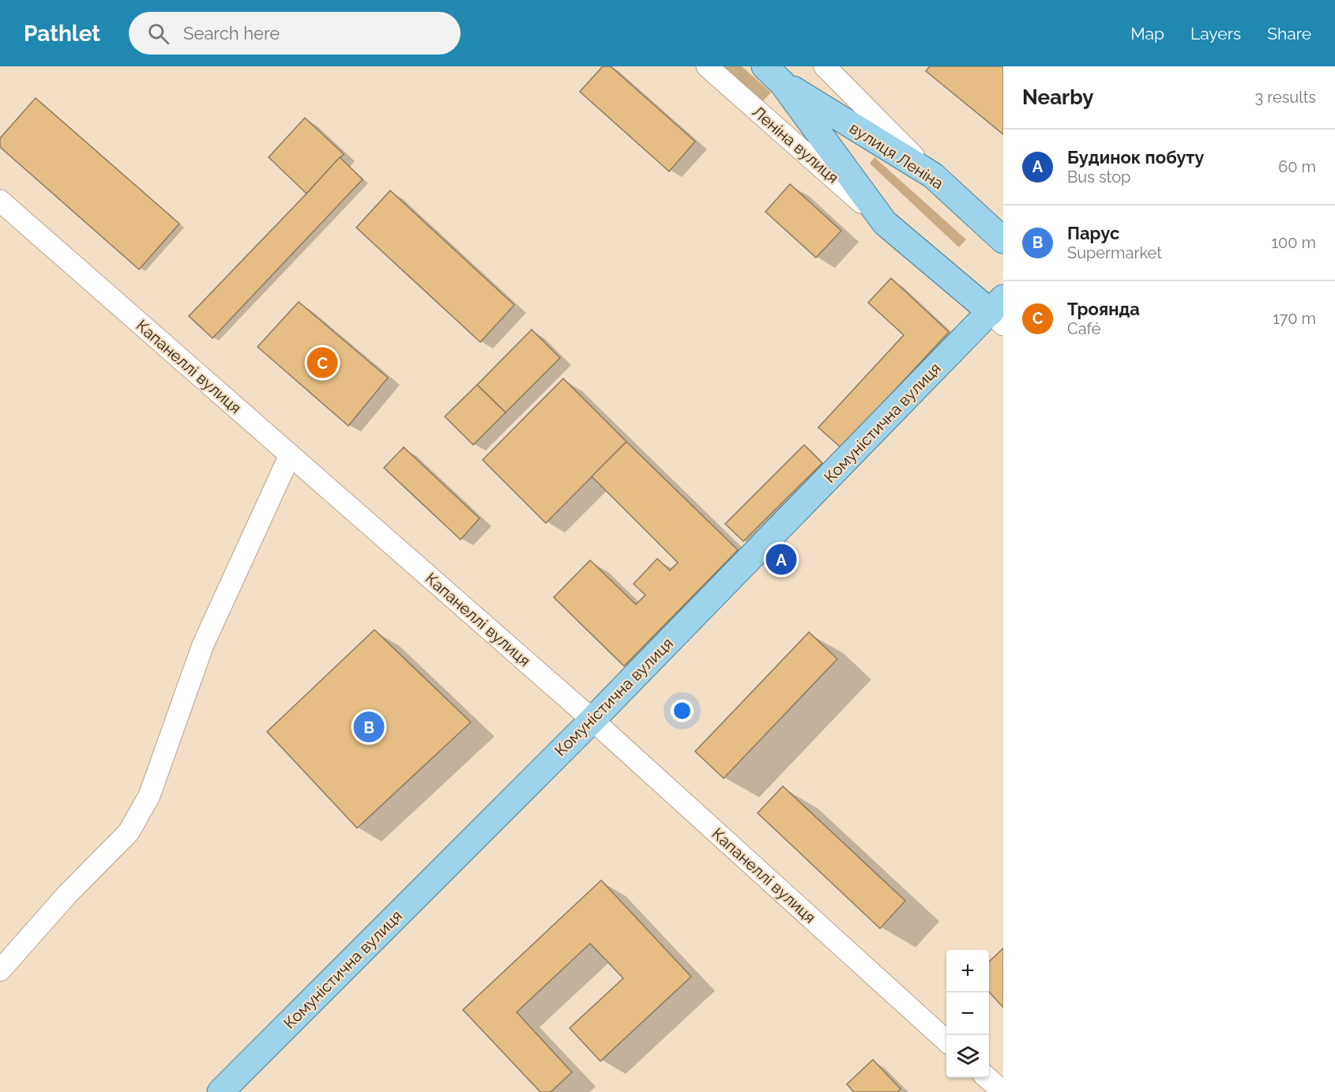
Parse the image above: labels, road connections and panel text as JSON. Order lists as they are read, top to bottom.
{
  "streets": {
    "main road": ["Леніна вулиця", "вулиця Леніна", "Комуністична вулиця"],
    "street": ["Капанеллі вулиця"]
  },
  "crossings": [
    ["Леніна вулиця", "вулиця Леніна"],
    ["Леніна вулиця", "Комуністична вулиця"],
    ["Капанеллі вулиця", "Комуністична вулиця"]
  ],
  "page": {
    "header": "Pathlet",
    "search": "Search here",
    "nav": ["Map", "Layers", "Share"],
    "heading": ["Nearby", "3 results"],
    "list": [
      {
        "mark": "A",
        "name": "Будинок побуту",
        "note": "Bus stop",
        "value": "60 m"
      },
      {
        "mark": "B",
        "name": "Парус",
        "note": "Supermarket",
        "value": "100 m"
      },
      {
        "mark": "C",
        "name": "Троянда",
        "note": "Café",
        "value": "170 m"
      }
    ],
    "pins": ["C", "A", "B"],
    "map_buttons": ["+", "−"]
  }
}
